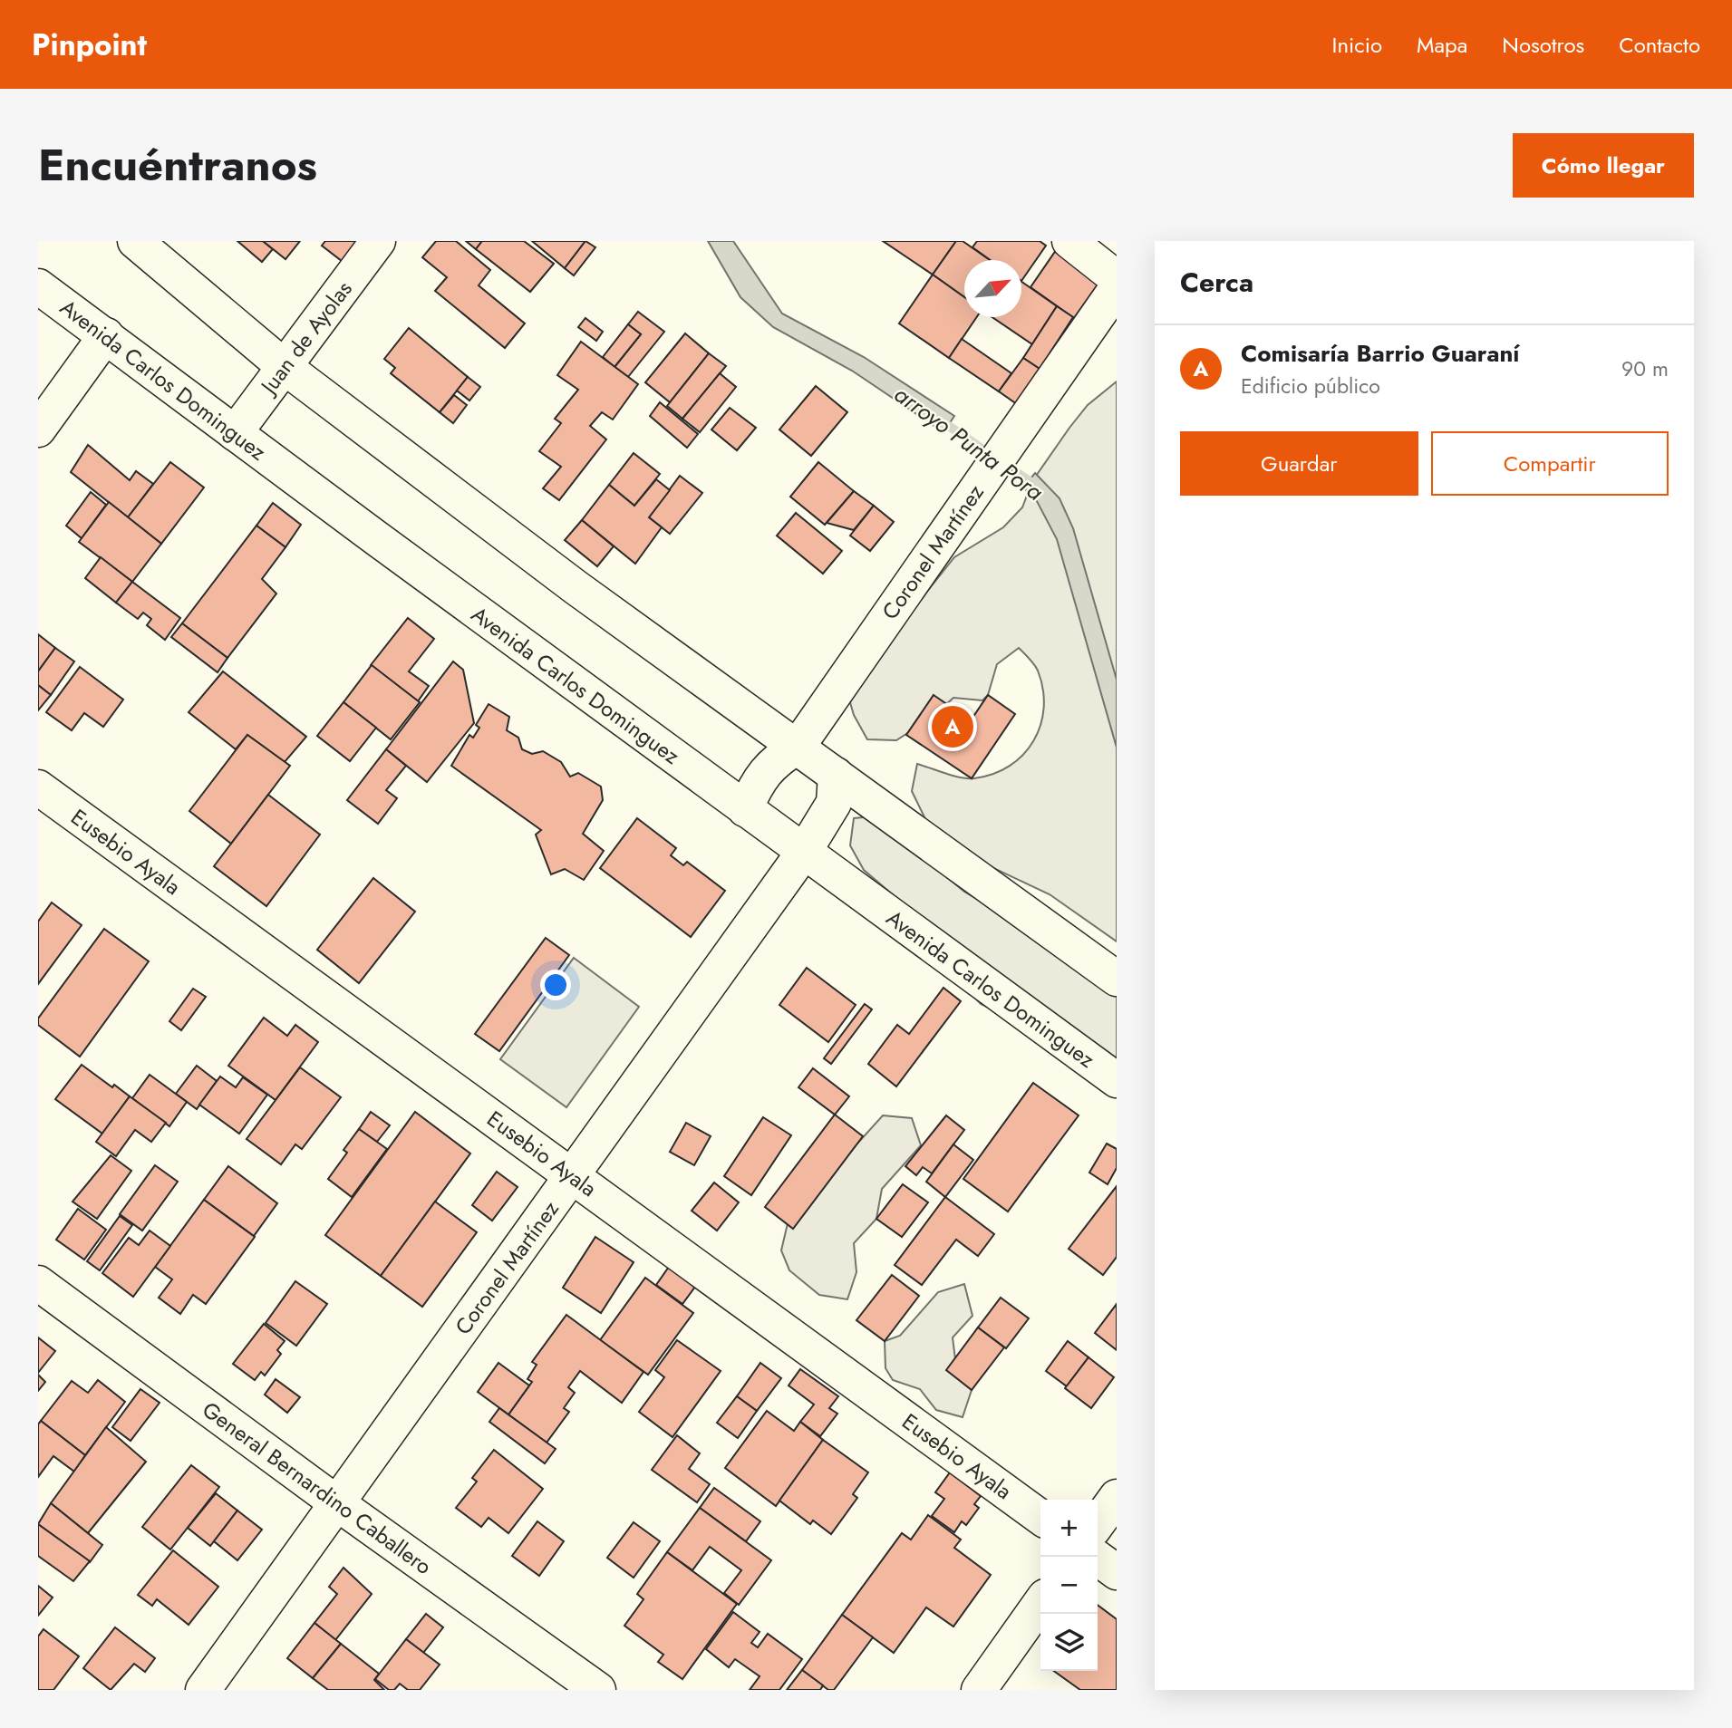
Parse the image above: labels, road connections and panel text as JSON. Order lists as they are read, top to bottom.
{
  "streets": {
    "street": [
      "Juan de Ayolas",
      "Avenida Carlos Dominguez",
      "Coronel Martínez",
      "Eusebio Ayala",
      "General Bernardino Caballero"
    ]
  },
  "crossings": [
    ["Juan de Ayolas", "Avenida Carlos Dominguez"],
    ["Avenida Carlos Dominguez", "Coronel Martínez"],
    ["Coronel Martínez", "Eusebio Ayala"],
    ["Coronel Martínez", "General Bernardino Caballero"]
  ],
  "water": ["arroyo Punta Pora"],
  "north": "top right",
  "page": {
    "header": "Pinpoint",
    "nav": [
      "Inicio",
      "Mapa",
      "Nosotros",
      "Contacto"
    ],
    "title": "Encuéntranos",
    "buttons": [
      "Cómo llegar",
      ["Guardar", "Compartir"]
    ],
    "heading": "Cerca",
    "list": [
      {
        "mark": "A",
        "name": "Comisaría Barrio Guaraní",
        "note": "Edificio público",
        "value": "90 m"
      }
    ],
    "pins": "A",
    "map_buttons": ["+", "−"]
  }
}
